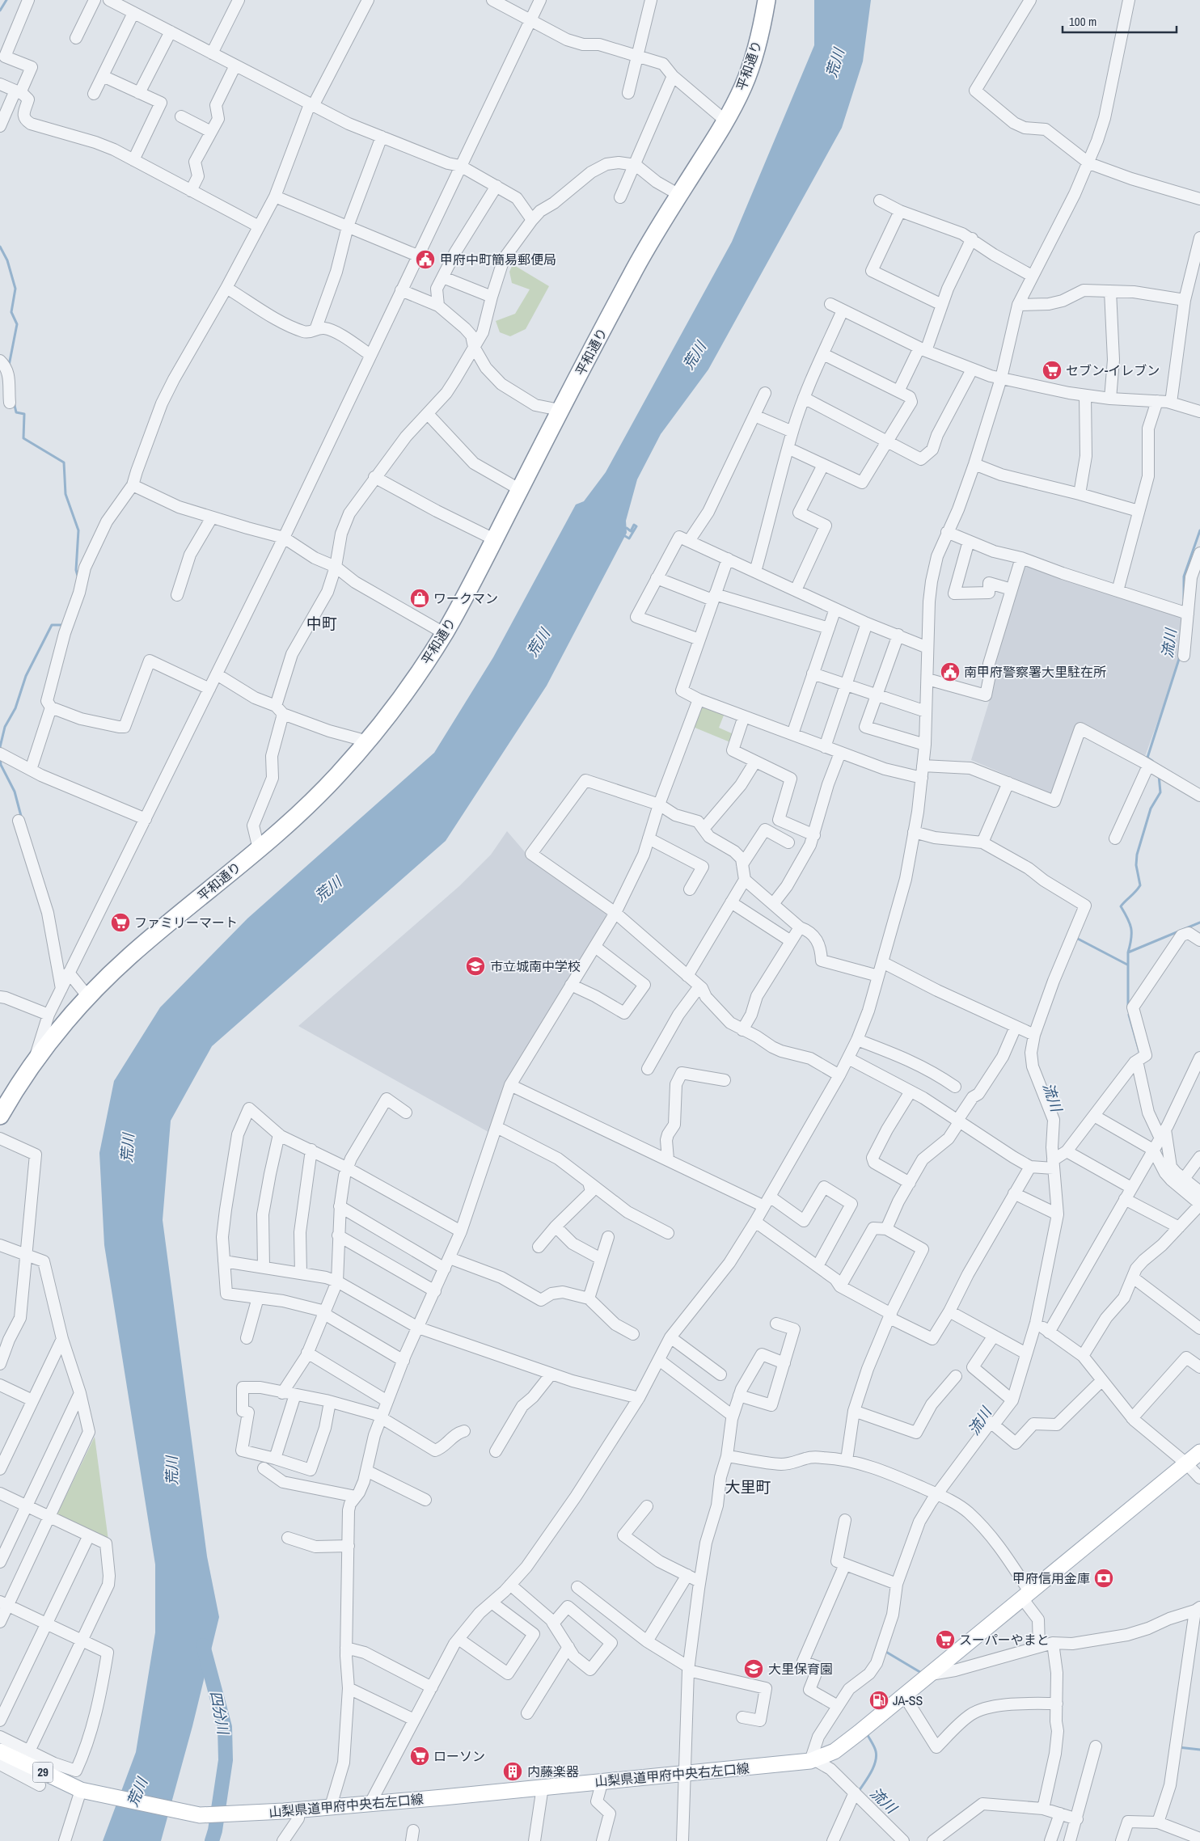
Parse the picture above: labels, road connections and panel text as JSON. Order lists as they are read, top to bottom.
{
  "streets": {
    "highway": ["平和通り"],
    "main road": ["29", "山梨県道甲府中央右左口線"]
  },
  "districts": ["中町", "大里町"],
  "water": ["荒川", "流川", "四分川"],
  "places": {
    "public building": ["甲府中町簡易郵便局", "南甲府警察署大里駐在所"],
    "supermarket": [
      "セブン-イレブン",
      "ファミリーマート",
      "スーパーやまと",
      "ローソン"
    ],
    "shop": ["ワークマン"],
    "school or university": ["市立城南中学校", "大里保育園"],
    "bank": ["甲府信用金庫"],
    "fuel station": ["JA-SS"],
    "building": ["内藤楽器"]
  },
  "scale_bar": "100 m"
}
